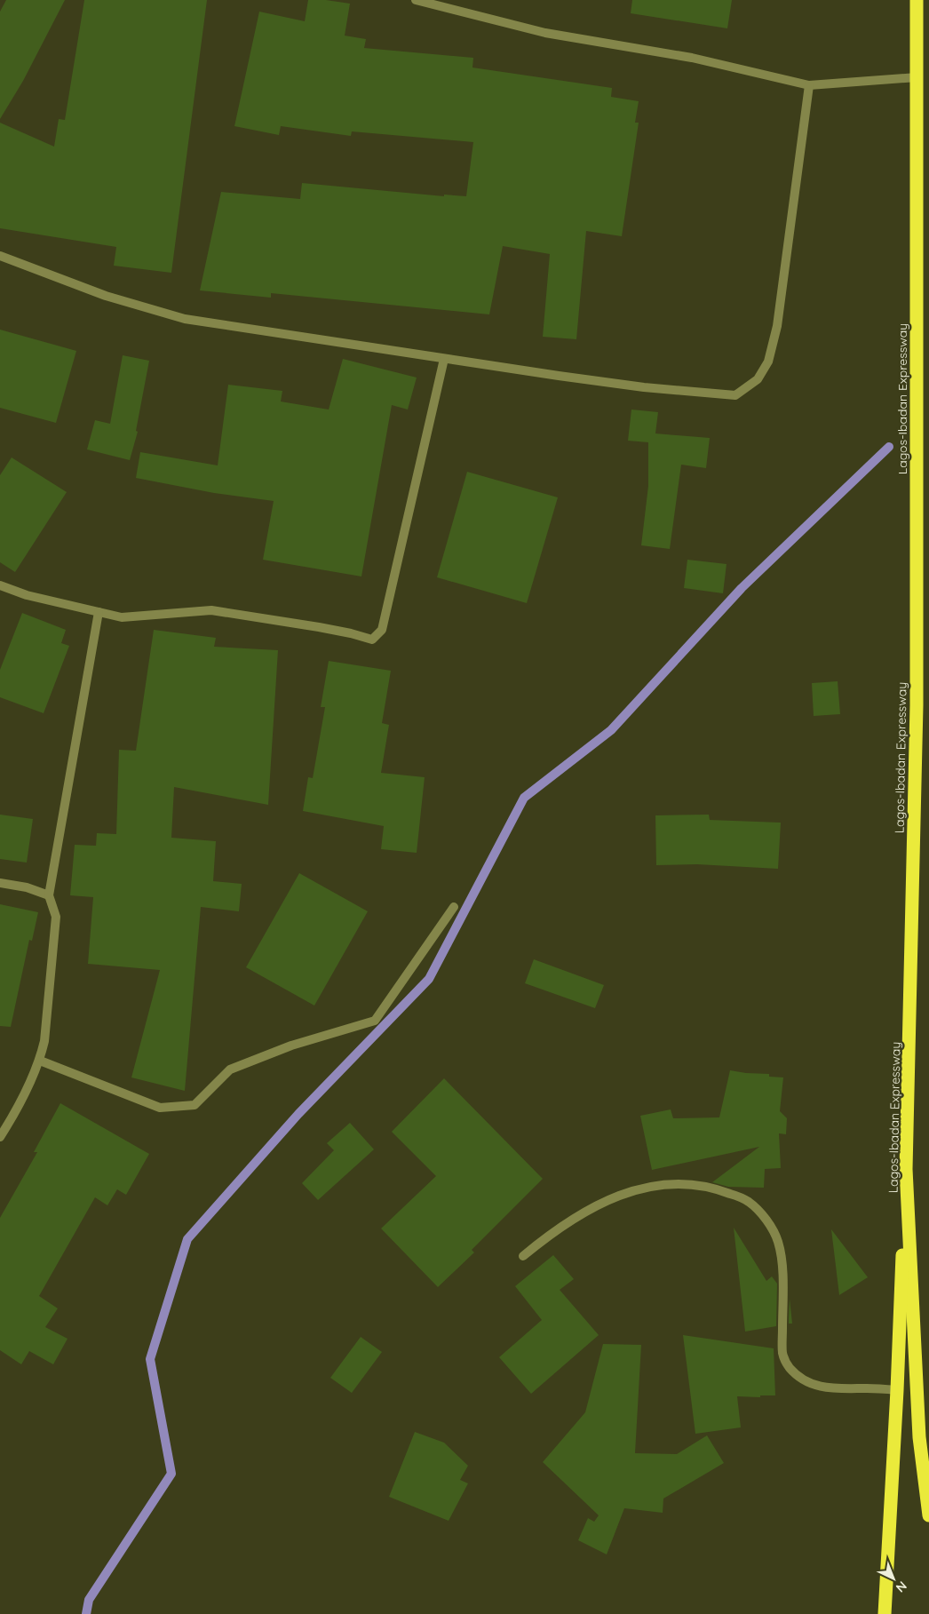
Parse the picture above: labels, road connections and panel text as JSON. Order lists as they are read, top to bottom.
{
  "streets": {
    "highway": ["Lagos-Ibadan Expressway"]
  },
  "north": "bottom right"
}
